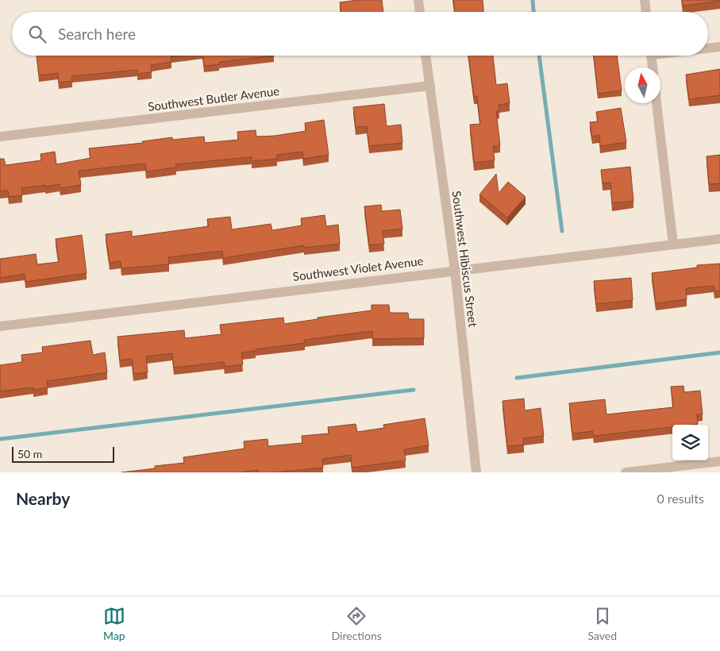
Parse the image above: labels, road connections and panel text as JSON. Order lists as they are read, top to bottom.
{
  "streets": {
    "street": ["Southwest Butler Avenue", "Southwest Hibiscus Street", "Southwest Violet Avenue"]
  },
  "crossings": [
    ["Southwest Butler Avenue", "Southwest Hibiscus Street"],
    ["Southwest Hibiscus Street", "Southwest Violet Avenue"]
  ],
  "scale_bar": "50 m",
  "north": "top",
  "page": {
    "search": "Search here",
    "scale": "50 m",
    "heading": ["Nearby", "0 results"],
    "nav": ["Map", "Directions", "Saved"]
  }
}
